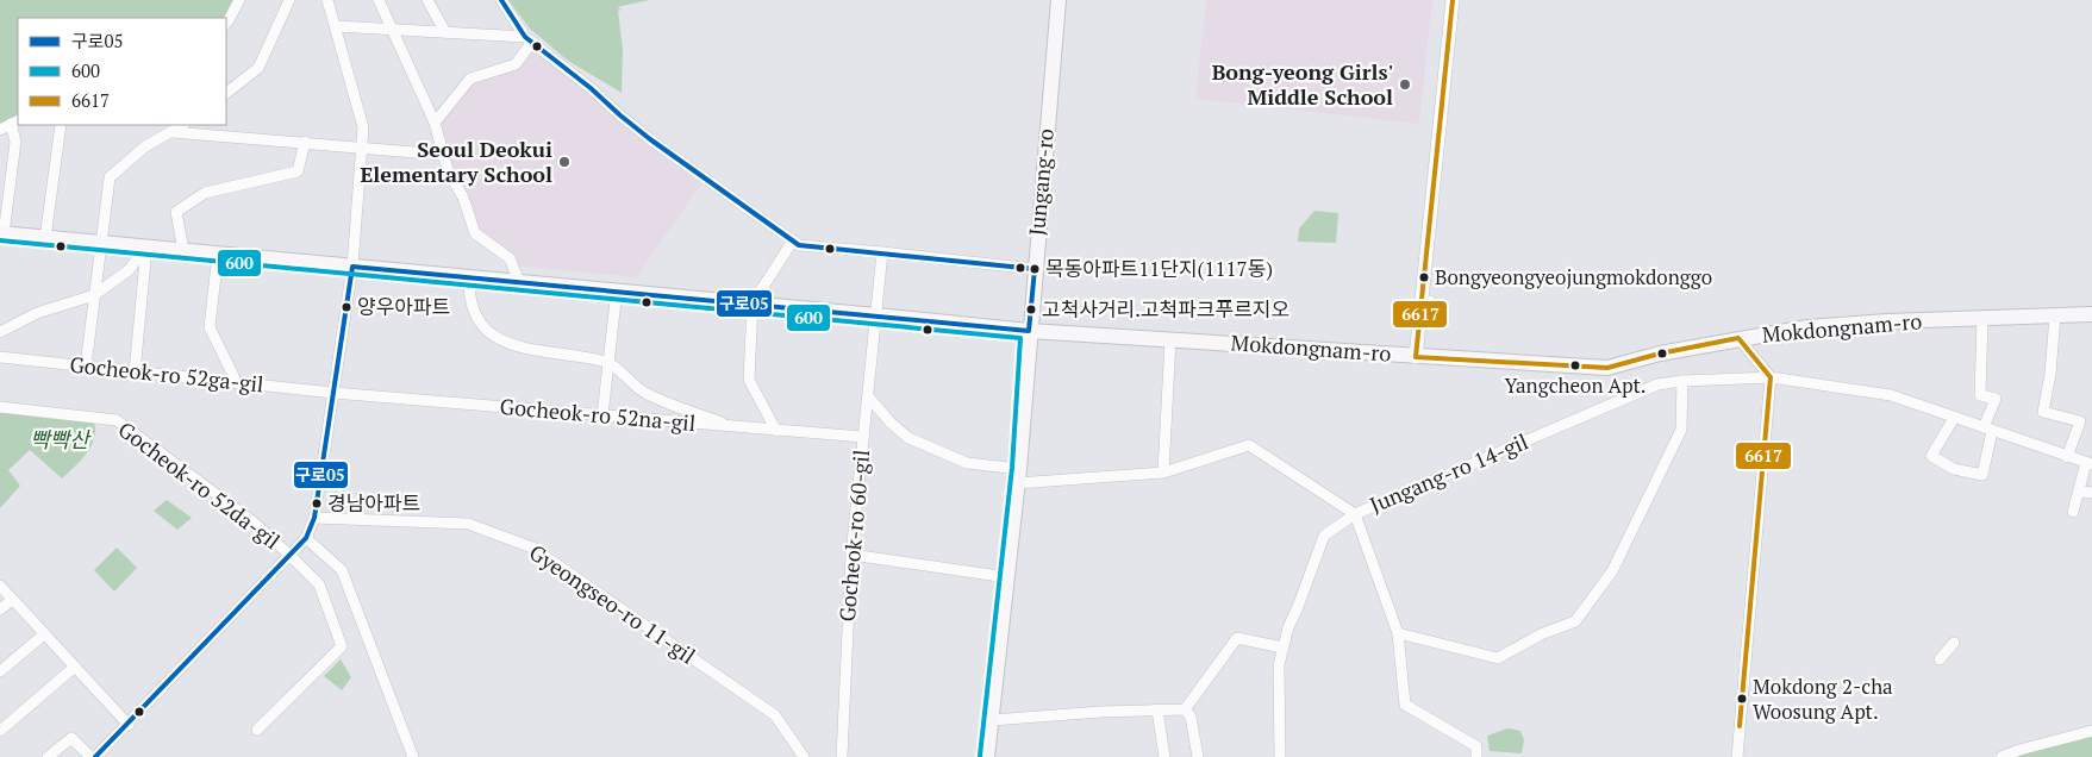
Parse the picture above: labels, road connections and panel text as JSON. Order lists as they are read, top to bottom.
{
  "streets": {
    "main road": ["Jungang-ro", "Mokdongnam-ro"],
    "street": [
      "Gocheok-ro 52ga-gil",
      "Gocheok-ro 52na-gil",
      "Jungang-ro 14-gil",
      "Gocheok-ro 52da-gil",
      "Gocheok-ro 60-gil",
      "Gyeongseo-ro 11-gil"
    ]
  },
  "crossings": [
    ["Jungang-ro", "Mokdongnam-ro"],
    ["Jungang-ro", "Jungang-ro 14-gil"],
    ["Mokdongnam-ro", "Gocheok-ro 60-gil"],
    ["Gocheok-ro 52ga-gil", "Gocheok-ro 52na-gil"],
    ["Gocheok-ro 52na-gil", "Gocheok-ro 60-gil"],
    ["Jungang-ro 14-gil", "Gocheok-ro 60-gil"]
  ],
  "parks": ["빡빡산"],
  "places": [
    "Bong-yeong Girls' Middle School",
    "Seoul Deokui Elementary School",
    "목동아파트11단지(1117동)",
    "Bongyeongyeojungmokdonggo",
    "양우아파트",
    "고척사거리.고척파크푸르지오",
    "Yangcheon Apt.",
    "경남아파트",
    "Mokdong 2-cha Woosung Apt."
  ],
  "lines": ["transit line 구로05", "transit line 6617", "transit line 600"],
  "legend": ["구로05", "600", "6617"]
}
